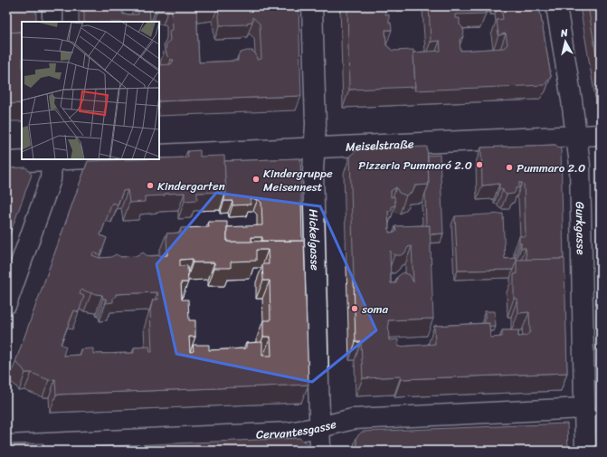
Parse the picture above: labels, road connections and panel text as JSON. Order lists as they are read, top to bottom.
{
  "streets": {
    "street": [
      "Meiselstraße",
      "Gurkgasse",
      "Hickelgasse",
      "Cervantesgasse"
    ]
  },
  "crossings": [
    ["Meiselstraße", "Gurkgasse"],
    ["Meiselstraße", "Hickelgasse"],
    ["Gurkgasse", "Cervantesgasse"],
    ["Hickelgasse", "Cervantesgasse"]
  ],
  "places": [
    "Pizzeria Pummaró 2.0",
    "Pummaro 2.0",
    "Kindergruppe Meisennest",
    "Kindergarten",
    "soma"
  ],
  "north": "top"
}
